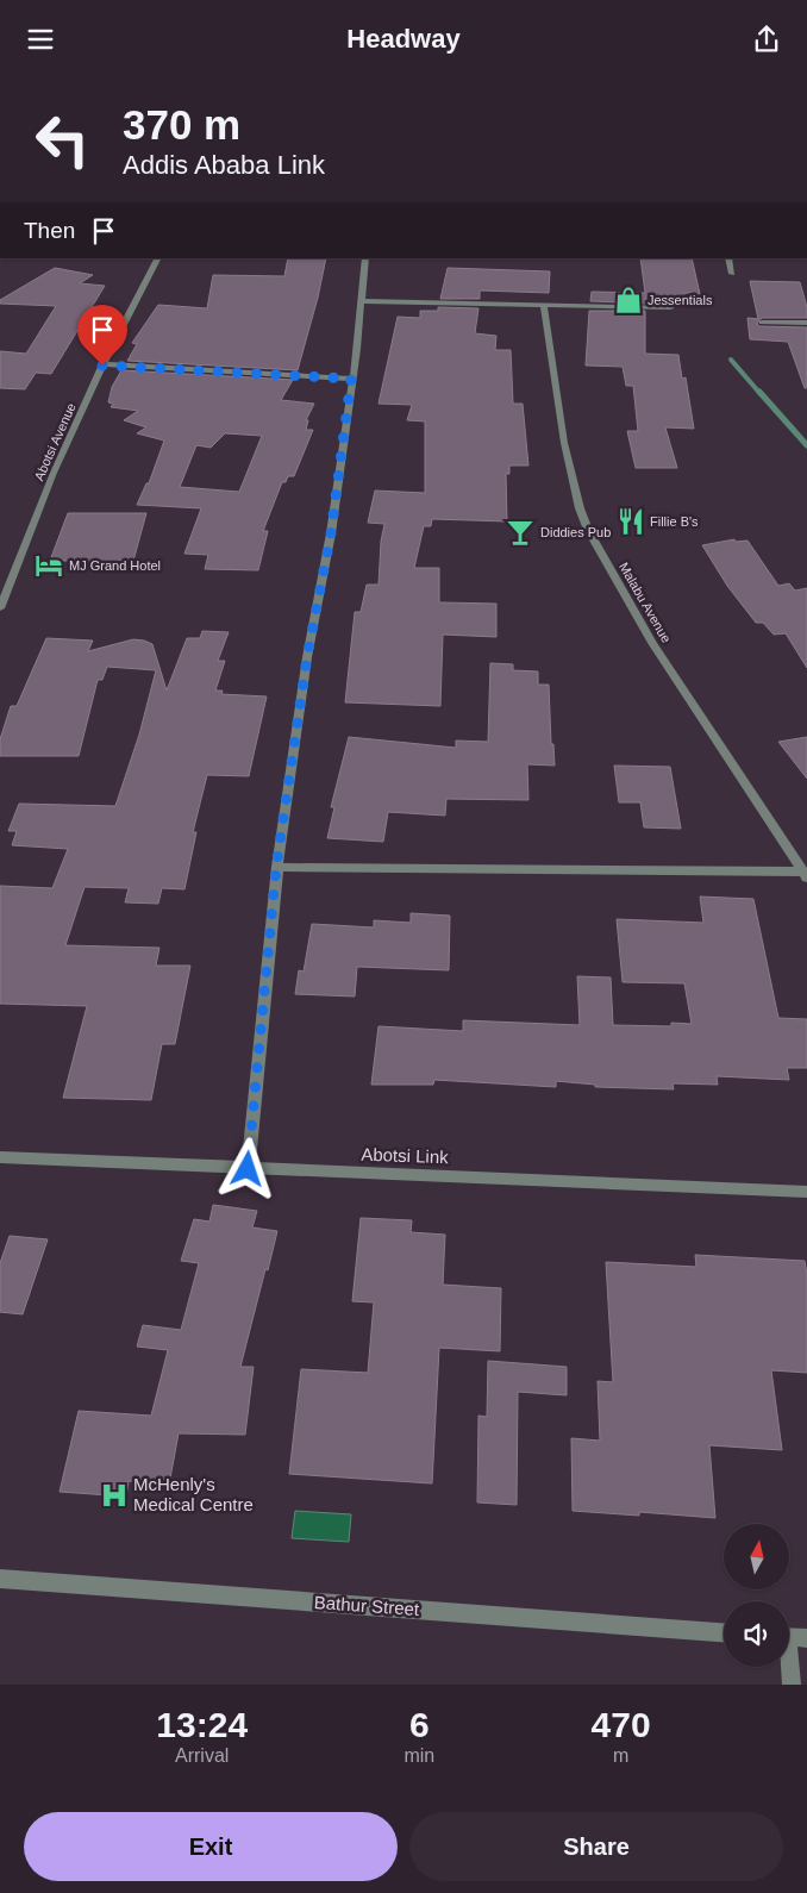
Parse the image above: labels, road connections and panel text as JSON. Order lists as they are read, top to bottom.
{
  "streets": {
    "street": [
      "Abotsi Avenue",
      "Malabu Avenue",
      "Abotsi Link",
      "Bathur Street"
    ]
  },
  "places": {
    "shop": ["Jessentials"],
    "restaurant": ["Fillie B's"],
    "bar": ["Diddies Pub"],
    "hotel": ["MJ Grand Hotel"],
    "hospital": ["McHenly's Medical Centre"]
  },
  "north": "top",
  "page": {
    "header": "Headway",
    "turn": ["370 m", "Addis Ababa Link"],
    "then": "Then",
    "eta": [
      "13:24",
      "Arrival",
      "6",
      "min",
      "470",
      "m"
    ],
    "buttons": ["Exit", "Share"]
  }
}
